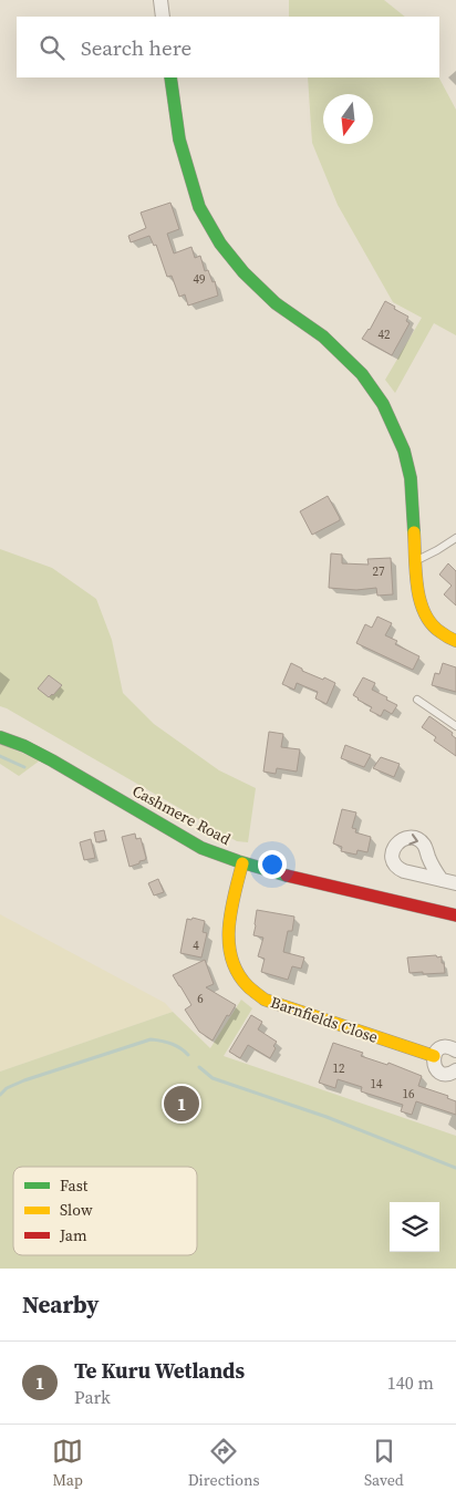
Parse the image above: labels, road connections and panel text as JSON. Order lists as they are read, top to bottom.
{
  "streets": {
    "street": ["Cashmere Road", "Barnfields Close"]
  },
  "crossings": [
    ["Cashmere Road", "Barnfields Close"]
  ],
  "house_numbers": [
    "49",
    "42",
    "27",
    "4",
    "6",
    "12",
    "14",
    "16"
  ],
  "legend": ["Fast", "Slow", "Jam"],
  "north": "bottom",
  "page": {
    "search": "Search here",
    "pins": "1",
    "heading": "Nearby",
    "list": [
      {
        "mark": "1",
        "name": "Te Kuru Wetlands",
        "note": "Park",
        "value": "140 m"
      }
    ],
    "nav": ["Map", "Directions", "Saved"]
  }
}
